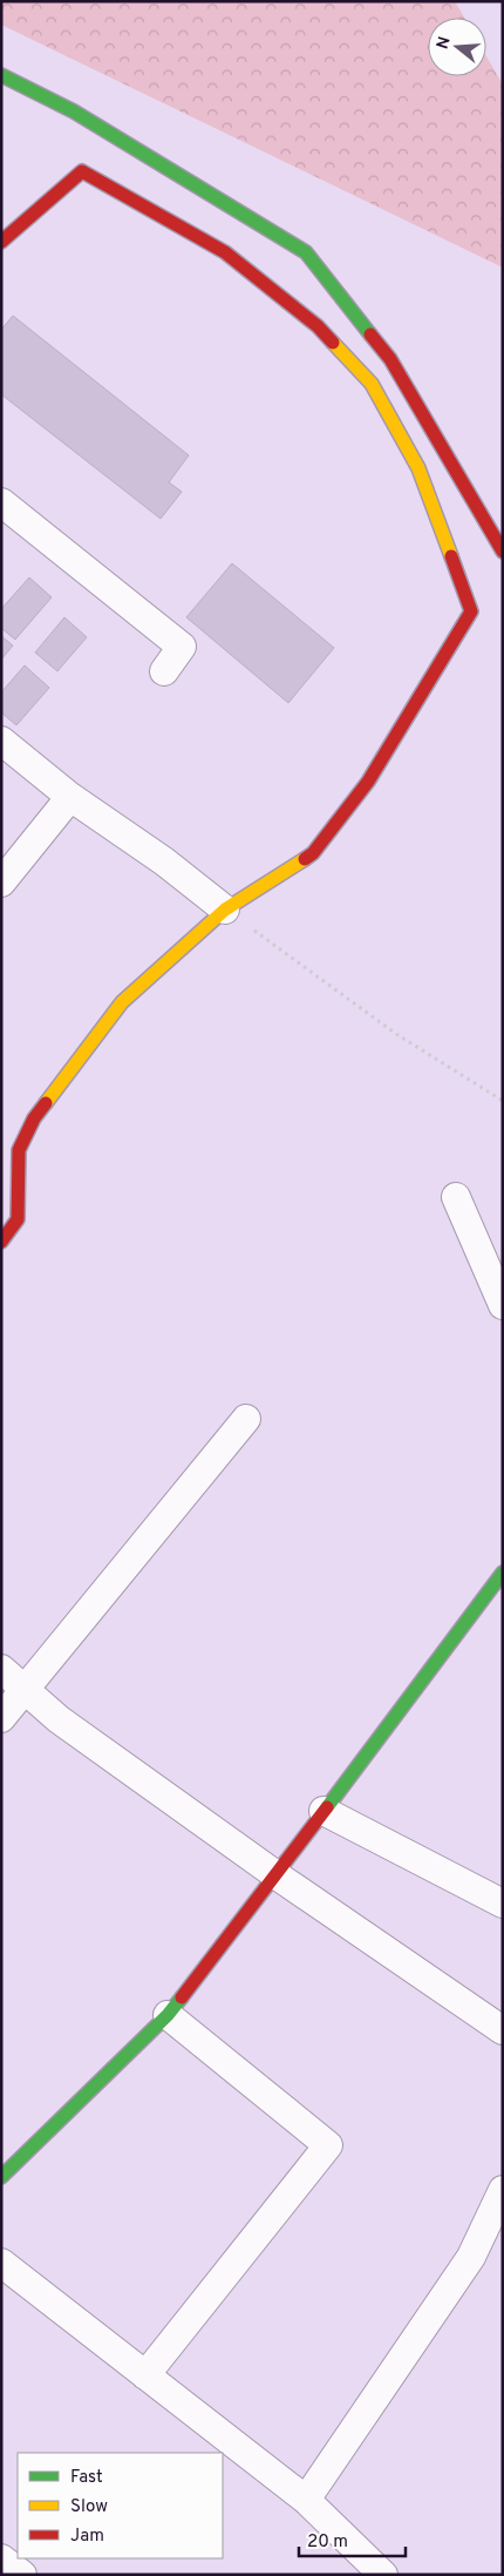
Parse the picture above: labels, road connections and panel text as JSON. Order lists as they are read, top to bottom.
{
  "legend": ["Fast", "Slow", "Jam"],
  "scale_bar": "20 m",
  "north": "left"
}
